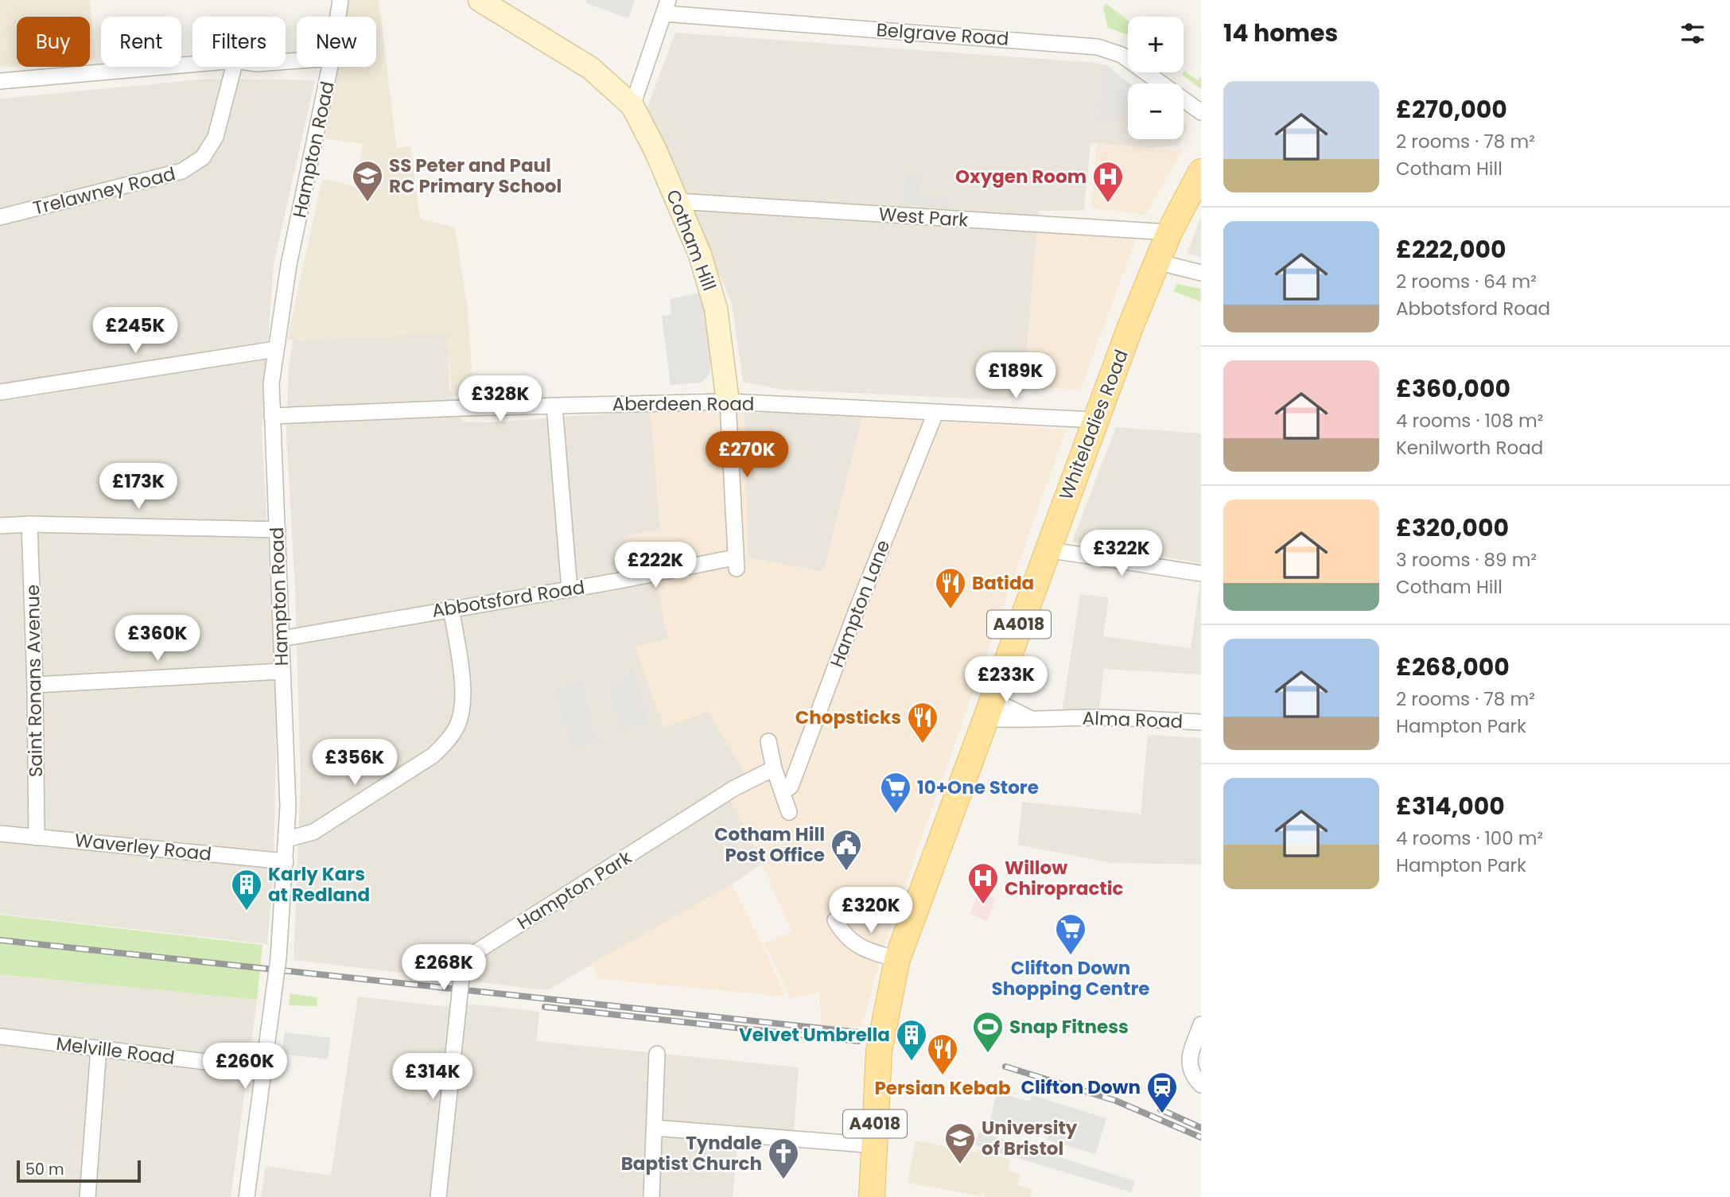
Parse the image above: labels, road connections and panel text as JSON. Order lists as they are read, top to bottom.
{
  "streets": {
    "main road": ["Whiteladies Road", "A4018"],
    "street": [
      "Belgrave Road",
      "Hampton Road",
      "Trelawney Road",
      "West Park",
      "Cotham Hill",
      "Aberdeen Road",
      "Abbotsford Road",
      "Hampton Lane",
      "Saint Ronans Avenue",
      "Alma Road",
      "Waverley Road",
      "Hampton Park",
      "Melville Road"
    ]
  },
  "crossings": [
    ["Hampton Road", "Aberdeen Road"],
    ["Hampton Road", "Abbotsford Road"],
    ["Hampton Road", "Waverley Road"],
    ["Hampton Road", "Melville Road"],
    ["West Park", "Cotham Hill"],
    ["West Park", "Whiteladies Road"],
    ["Cotham Hill", "Aberdeen Road"],
    ["Cotham Hill", "Abbotsford Road"],
    ["Aberdeen Road", "Whiteladies Road"],
    ["Aberdeen Road", "Hampton Lane"],
    ["Whiteladies Road", "Alma Road"],
    ["Saint Ronans Avenue", "Waverley Road"]
  ],
  "places": {
    "school or university": ["SS Peter and Paul RC Primary School", "University of Bristol"],
    "hospital": ["Oxygen Room", "Willow Chiropractic"],
    "restaurant": ["Batida", "Chopsticks", "Persian Kebab"],
    "supermarket": ["10+One Store", "Clifton Down Shopping Centre"],
    "public building": ["Cotham Hill Post Office"],
    "building": ["Karly Kars at Redland", "Velvet Umbrella"],
    "sports": ["Snap Fitness"],
    "station": ["Clifton Down"],
    "church": ["Tyndale Baptist Church"]
  },
  "scale_bar": "50 m",
  "page": {
    "heading": "14 homes",
    "map_buttons": ["+", "−"],
    "chip": [
      "Buy",
      "Rent",
      "Filters",
      "New"
    ],
    "list": [
      {
        "name": "£270,000",
        "note": "2 rooms · 78 m² · Cotham Hill"
      },
      {
        "name": "£222,000",
        "note": "2 rooms · 64 m² · Abbotsford Road"
      },
      {
        "name": "£360,000",
        "note": "4 rooms · 108 m² · Kenilworth Road"
      },
      {
        "name": "£320,000",
        "note": "3 rooms · 89 m² · Cotham Hill"
      },
      {
        "name": "£268,000",
        "note": "2 rooms · 78 m² · Hampton Park"
      },
      {
        "name": "£314,000",
        "note": "4 rooms · 100 m² · Hampton Park"
      }
    ],
    "price": [
      "£245K",
      "£189K",
      "£328K",
      "£270K",
      "£173K",
      "£322K",
      "£222K",
      "£360K",
      "£233K",
      "£356K",
      "£320K",
      "£268K",
      "£260K",
      "£314K"
    ],
    "scale": "50 m"
  }
}
